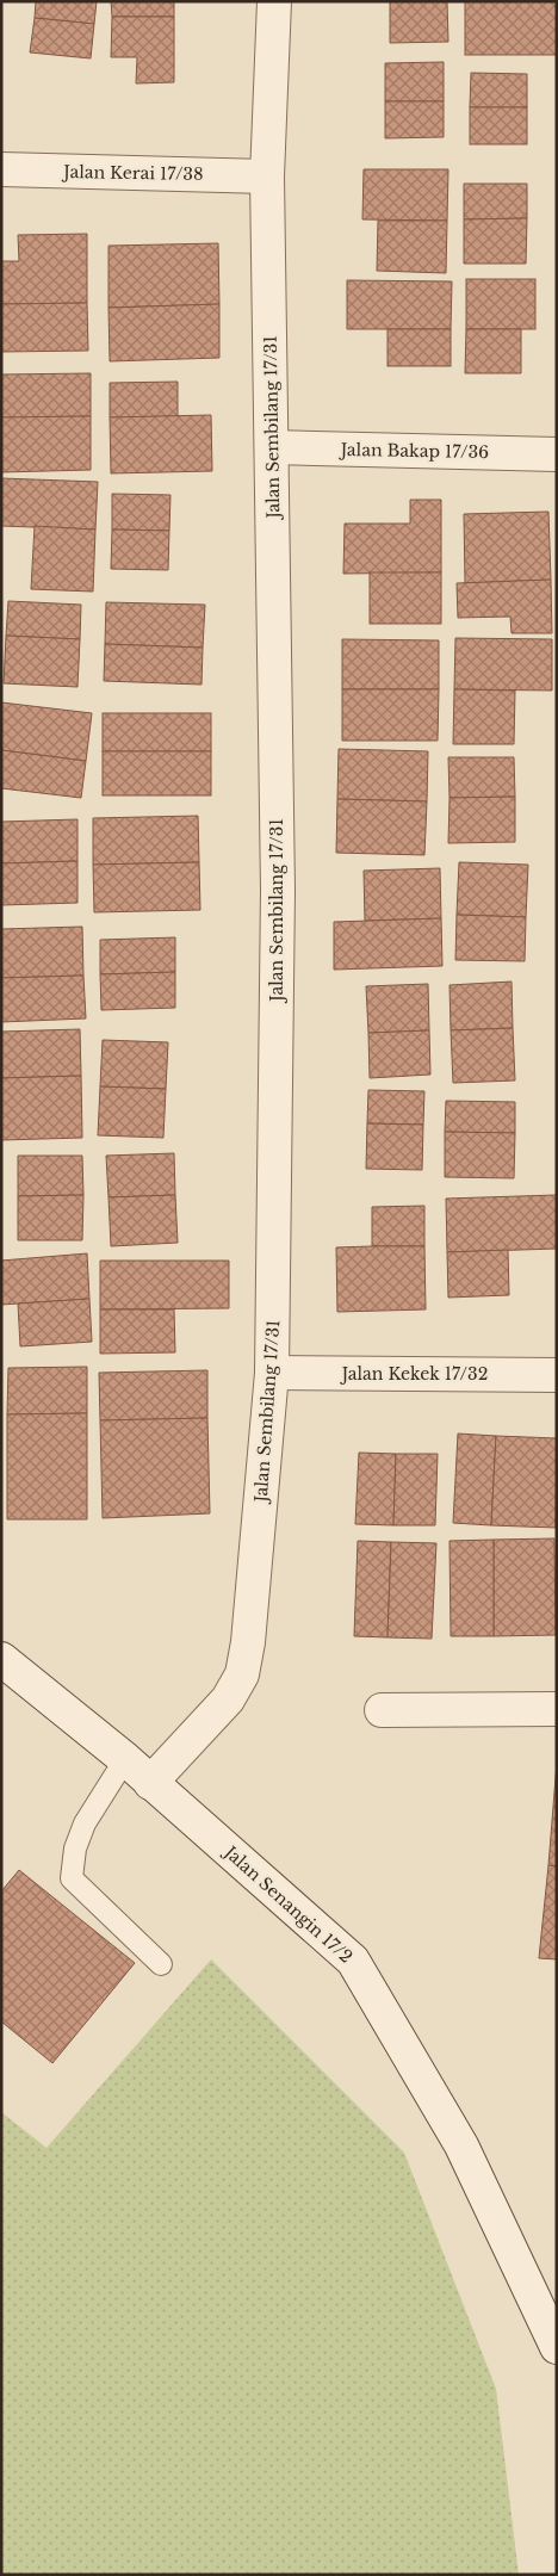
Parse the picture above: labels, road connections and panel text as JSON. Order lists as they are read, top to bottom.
{
  "streets": {
    "street": [
      "Jalan Kerai 17/38",
      "Jalan Sembilang 17/31",
      "Jalan Bakap 17/36",
      "Jalan Kekek 17/32",
      "Jalan Senangin 17/2"
    ]
  },
  "crossings": [
    ["Jalan Kerai 17/38", "Jalan Sembilang 17/31"],
    ["Jalan Sembilang 17/31", "Jalan Bakap 17/36"],
    ["Jalan Sembilang 17/31", "Jalan Kekek 17/32"],
    ["Jalan Sembilang 17/31", "Jalan Senangin 17/2"]
  ]
}
